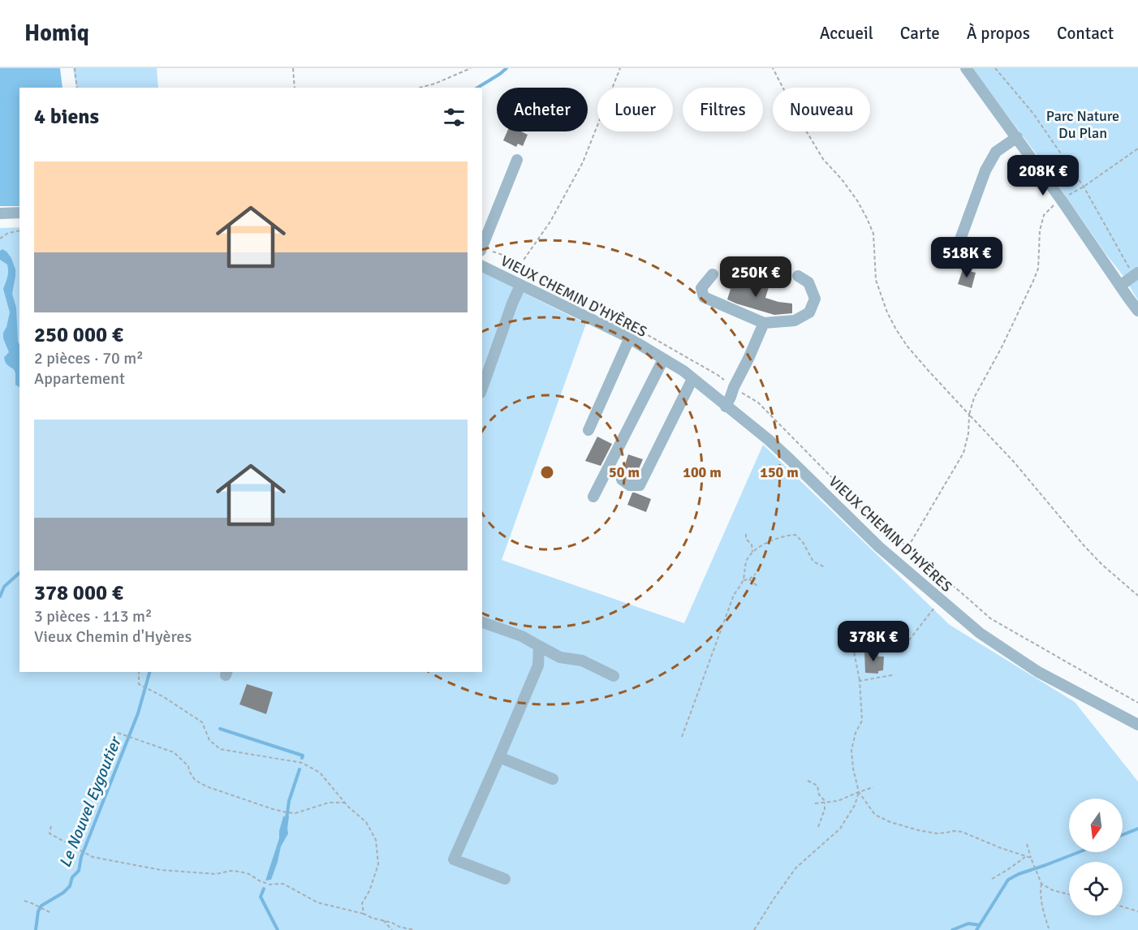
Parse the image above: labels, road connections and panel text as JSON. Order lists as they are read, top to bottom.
{
  "streets": {
    "street": ["VIEUX CHEMIN D'HYÈRES"]
  },
  "water": ["Le Nouvel Eygoutier"],
  "parks": ["Parc Nature Du Plan"],
  "north": "bottom",
  "page": {
    "header": "Homiq",
    "nav": [
      "Accueil",
      "Carte",
      "À propos",
      "Contact"
    ],
    "chip": [
      "Acheter",
      "Louer",
      "Filtres",
      "Nouveau"
    ],
    "heading": "4 biens",
    "list": [
      {
        "name": "250 000 €",
        "note": "2 pièces · 70 m² · Appartement"
      },
      {
        "name": "378 000 €",
        "note": "3 pièces · 113 m² · Vieux Chemin d'Hyères"
      }
    ],
    "price": [
      "208K €",
      "518K €",
      "250K €",
      "378K €"
    ]
  },
  "rings": ["50 m", "100 m", "150 m"]
}
